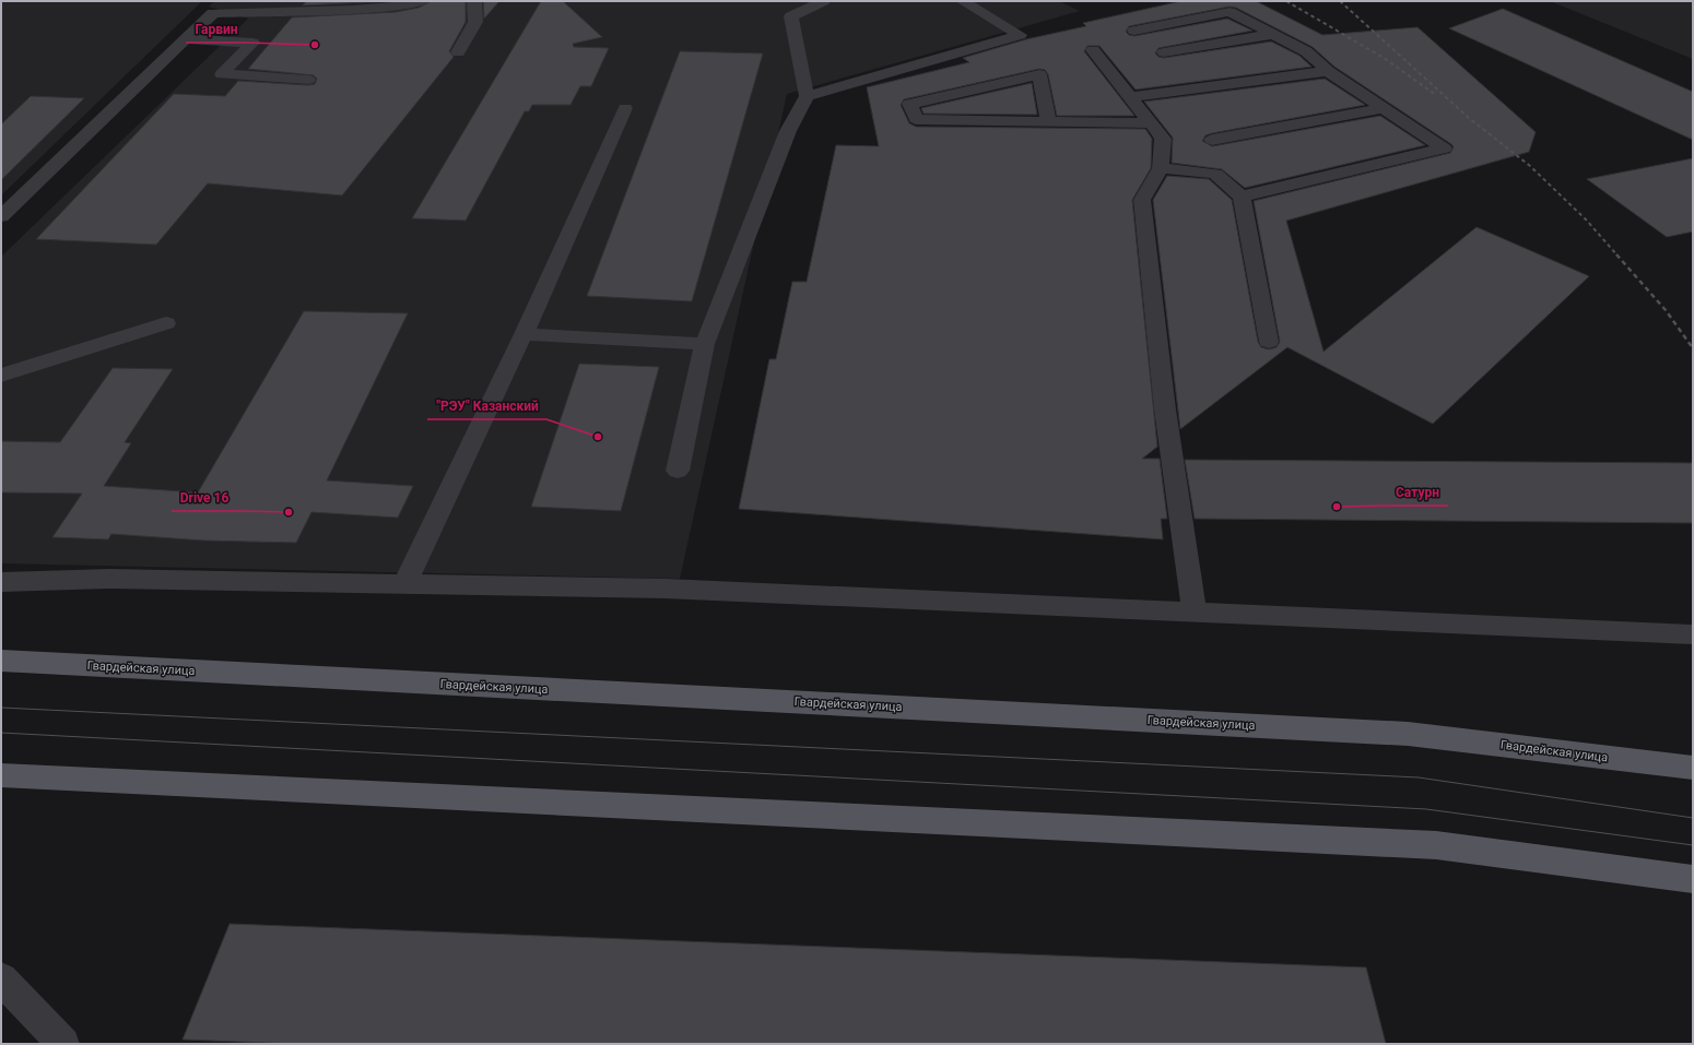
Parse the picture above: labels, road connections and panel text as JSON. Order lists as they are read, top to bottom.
{
  "streets": {
    "main road": ["Гвардейская улица"]
  },
  "places": [
    "Гарвин",
    "\"РЭУ\" Казанский",
    "Сатурн",
    "Drive 16"
  ]
}
